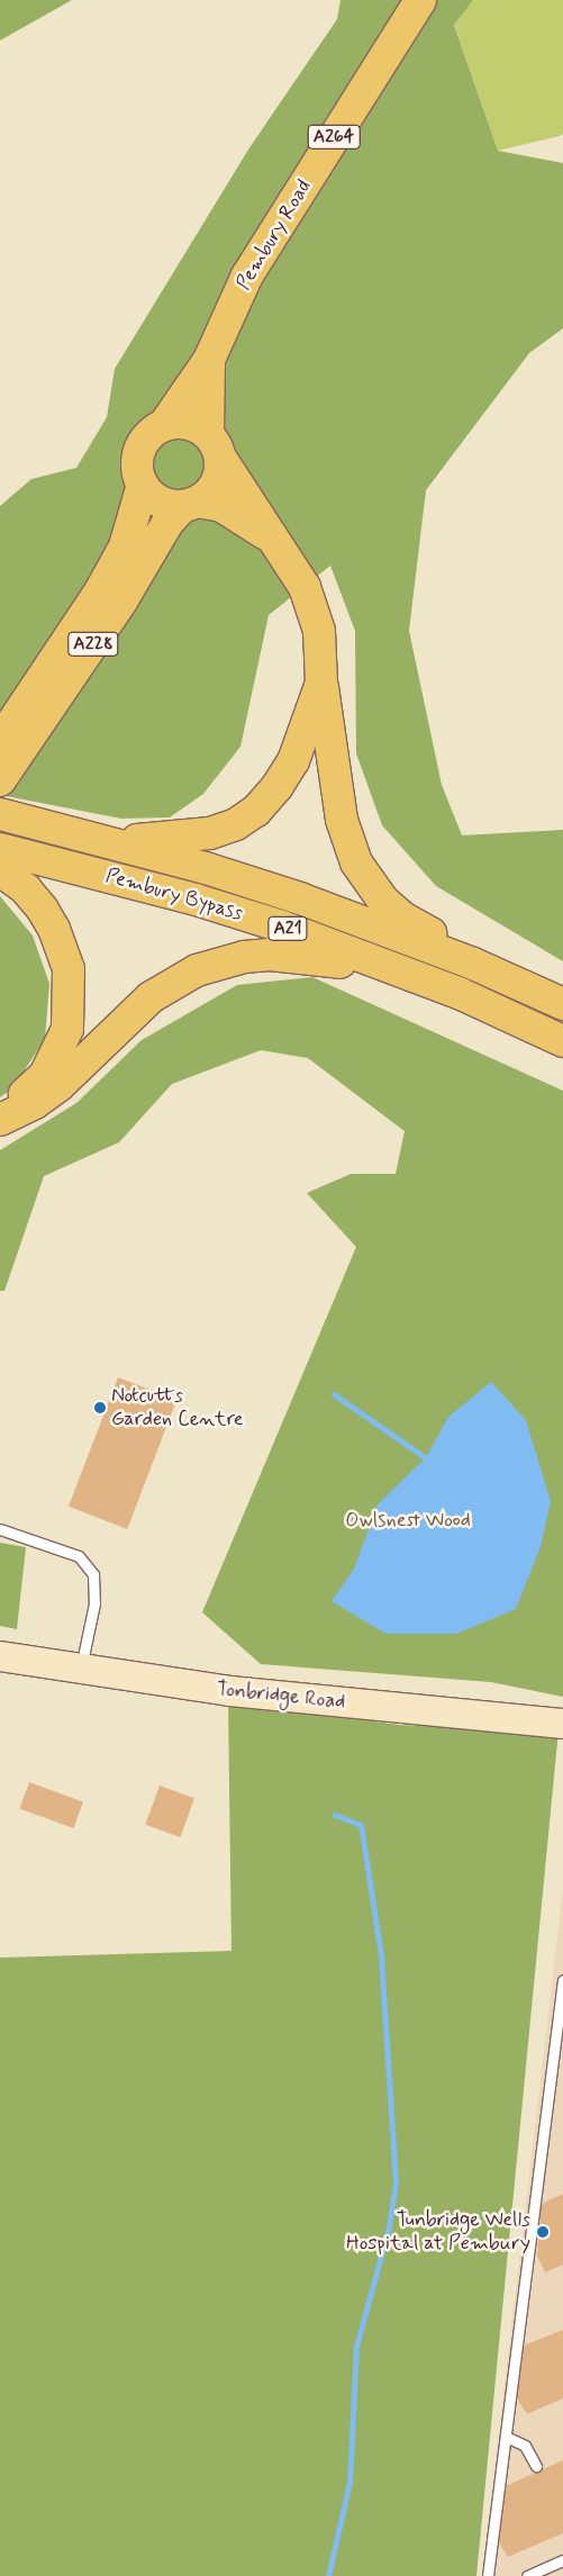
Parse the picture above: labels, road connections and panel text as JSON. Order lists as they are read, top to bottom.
{
  "streets": {
    "main road": [
      "A264",
      "Pembury Road",
      "A228",
      "Pembury Bypass",
      "A21"
    ],
    "street": ["Tonbridge Road"]
  },
  "crossings": [
    ["Pembury Road", "A228"],
    ["Pembury Road", "A21"],
    ["A228", "A21"],
    ["Pembury Bypass", "A21"]
  ],
  "parks": ["Owlsnest Wood"],
  "places": ["Notcutts Garden Centre", "Tunbridge Wells Hospital at Pembury"]
}
